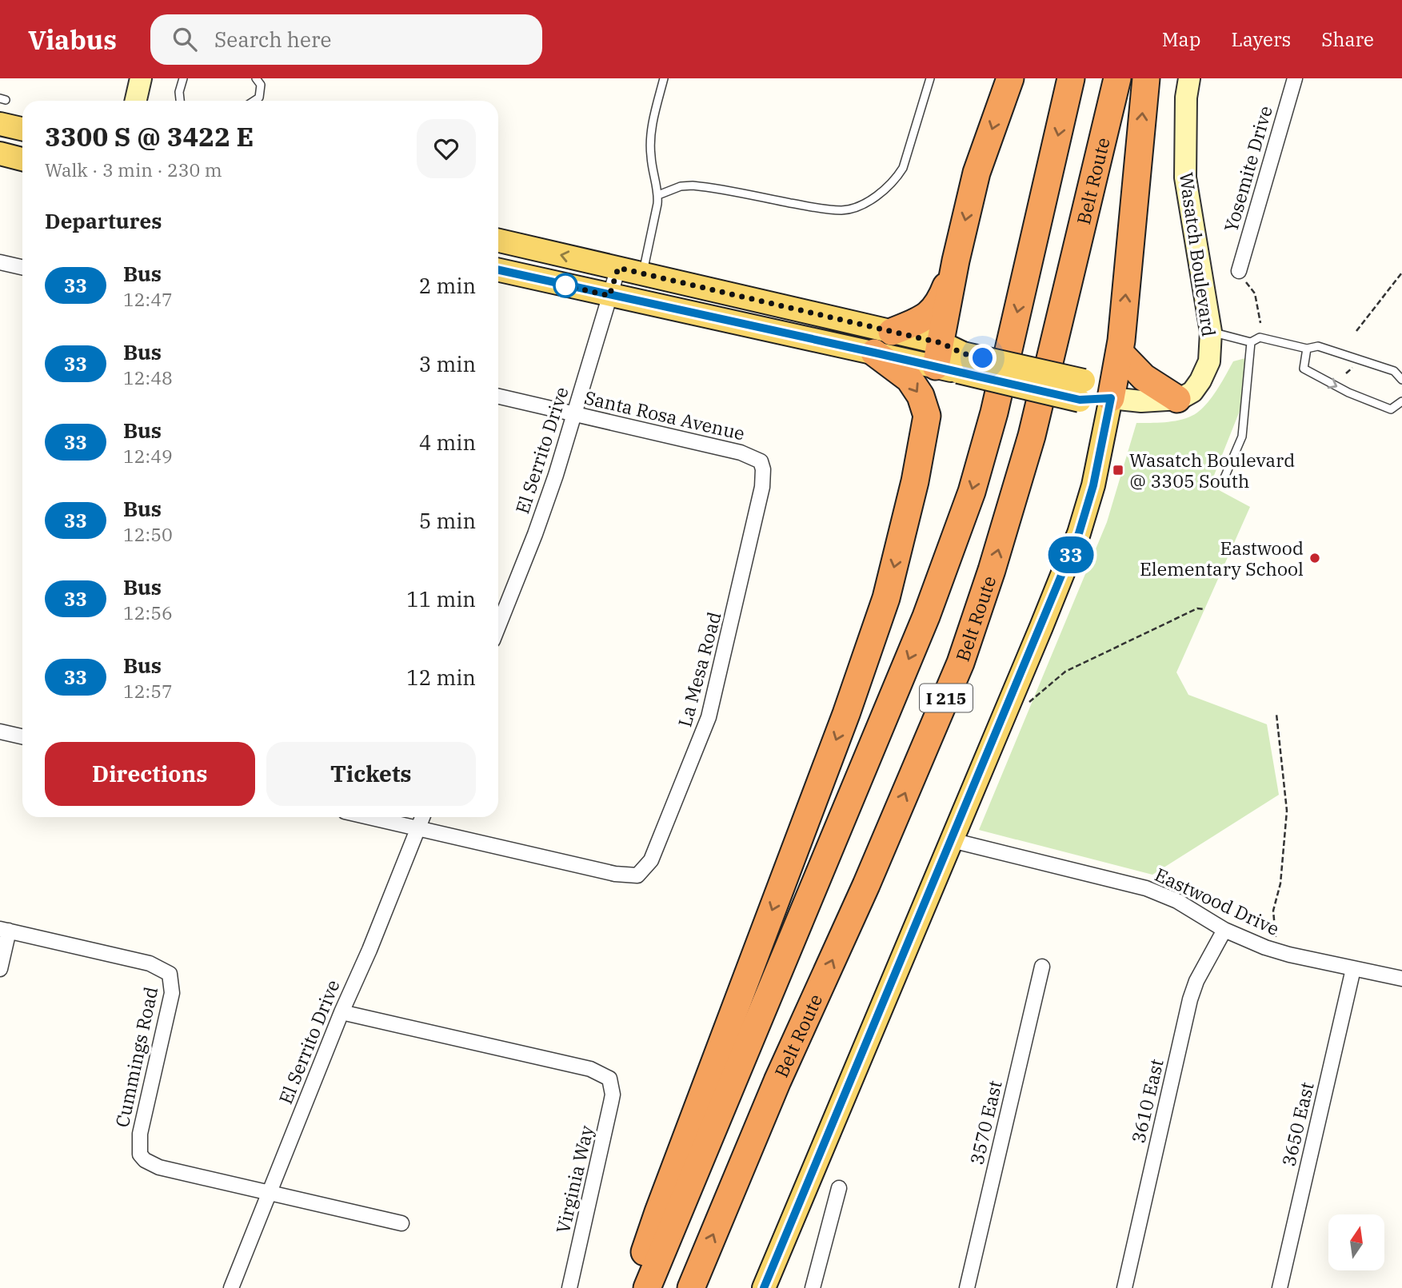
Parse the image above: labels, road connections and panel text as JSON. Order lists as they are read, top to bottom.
{
  "streets": {
    "highway": ["Belt Route", "I 215"],
    "street": [
      "Yosemite Drive",
      "Wasatch Boulevard",
      "Santa Rosa Avenue",
      "El Serrito Drive",
      "La Mesa Road",
      "Eastwood Drive",
      "Cummings Road",
      "3610 East",
      "3570 East",
      "3650 East",
      "Virginia Way"
    ]
  },
  "crossings": [
    ["Santa Rosa Avenue", "El Serrito Drive"],
    ["Santa Rosa Avenue", "La Mesa Road"],
    ["El Serrito Drive", "La Mesa Road"],
    ["El Serrito Drive", "Cummings Road"],
    ["El Serrito Drive", "Virginia Way"],
    ["Eastwood Drive", "3610 East"],
    ["Eastwood Drive", "3650 East"]
  ],
  "places": {
    "transit": ["Wasatch Boulevard @ 3305 South"],
    "other": ["Eastwood Elementary School"]
  },
  "lines": ["bus line 33"],
  "north": "top",
  "page": {
    "header": "Viabus",
    "search": "Search here",
    "nav": ["Map", "Layers", "Share"],
    "on_map": "33",
    "heading": [
      ["3300 S @ 3422 E", "Walk · 3 min · 230 m"],
      "Departures"
    ],
    "list": [
      {
        "mark": "33",
        "name": "Bus",
        "note": "12:47",
        "value": "2 min"
      },
      {
        "mark": "33",
        "name": "Bus",
        "note": "12:48",
        "value": "3 min"
      },
      {
        "mark": "33",
        "name": "Bus",
        "note": "12:49",
        "value": "4 min"
      },
      {
        "mark": "33",
        "name": "Bus",
        "note": "12:50",
        "value": "5 min"
      },
      {
        "mark": "33",
        "name": "Bus",
        "note": "12:56",
        "value": "11 min"
      },
      {
        "mark": "33",
        "name": "Bus",
        "note": "12:57",
        "value": "12 min"
      }
    ],
    "buttons": ["Directions", "Tickets"]
  }
}
